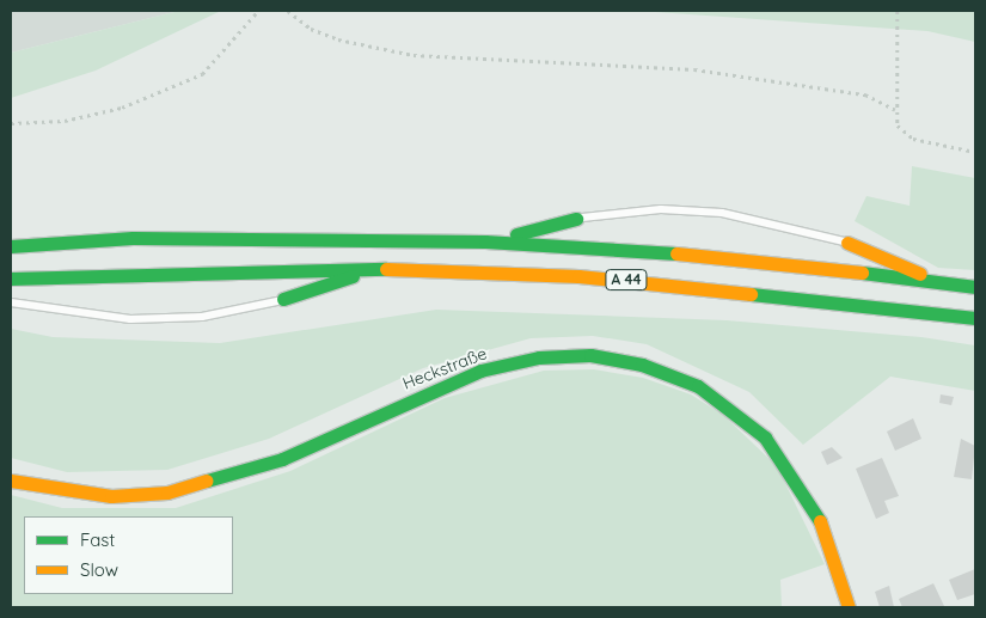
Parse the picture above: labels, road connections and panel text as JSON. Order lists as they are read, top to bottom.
{
  "streets": {
    "main road": ["A 44", "Heckstraße"]
  },
  "legend": ["Fast", "Slow"]
}
